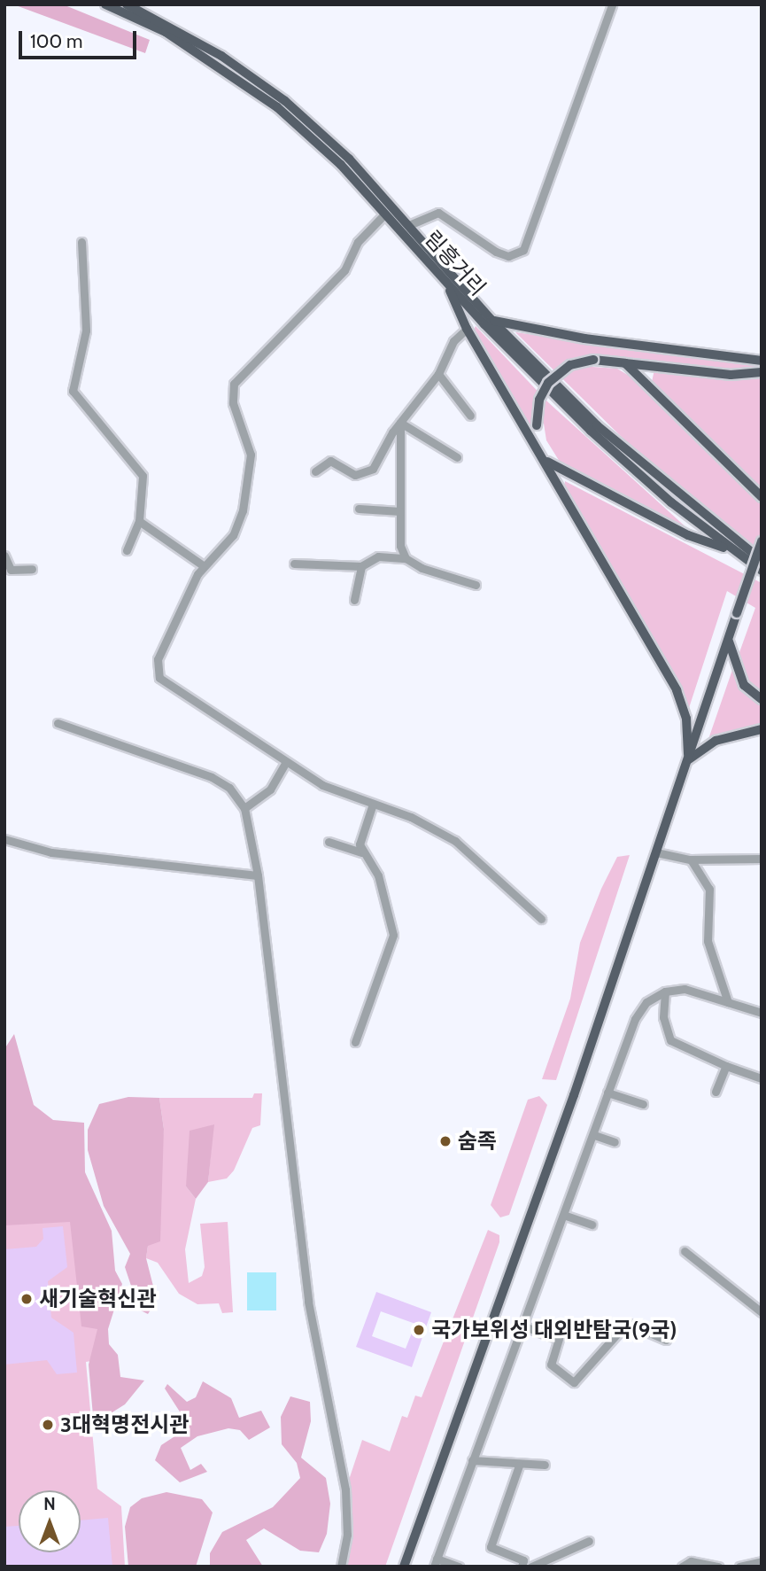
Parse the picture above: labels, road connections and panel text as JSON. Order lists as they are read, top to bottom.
{
  "streets": {
    "main road": ["림흥거리"]
  },
  "places": [
    "숨족",
    "새기술혁신관",
    "국가보위성 대외반탐국(9국)",
    "3대혁명전시관"
  ],
  "scale_bar": "100 m",
  "north": "top"
}
